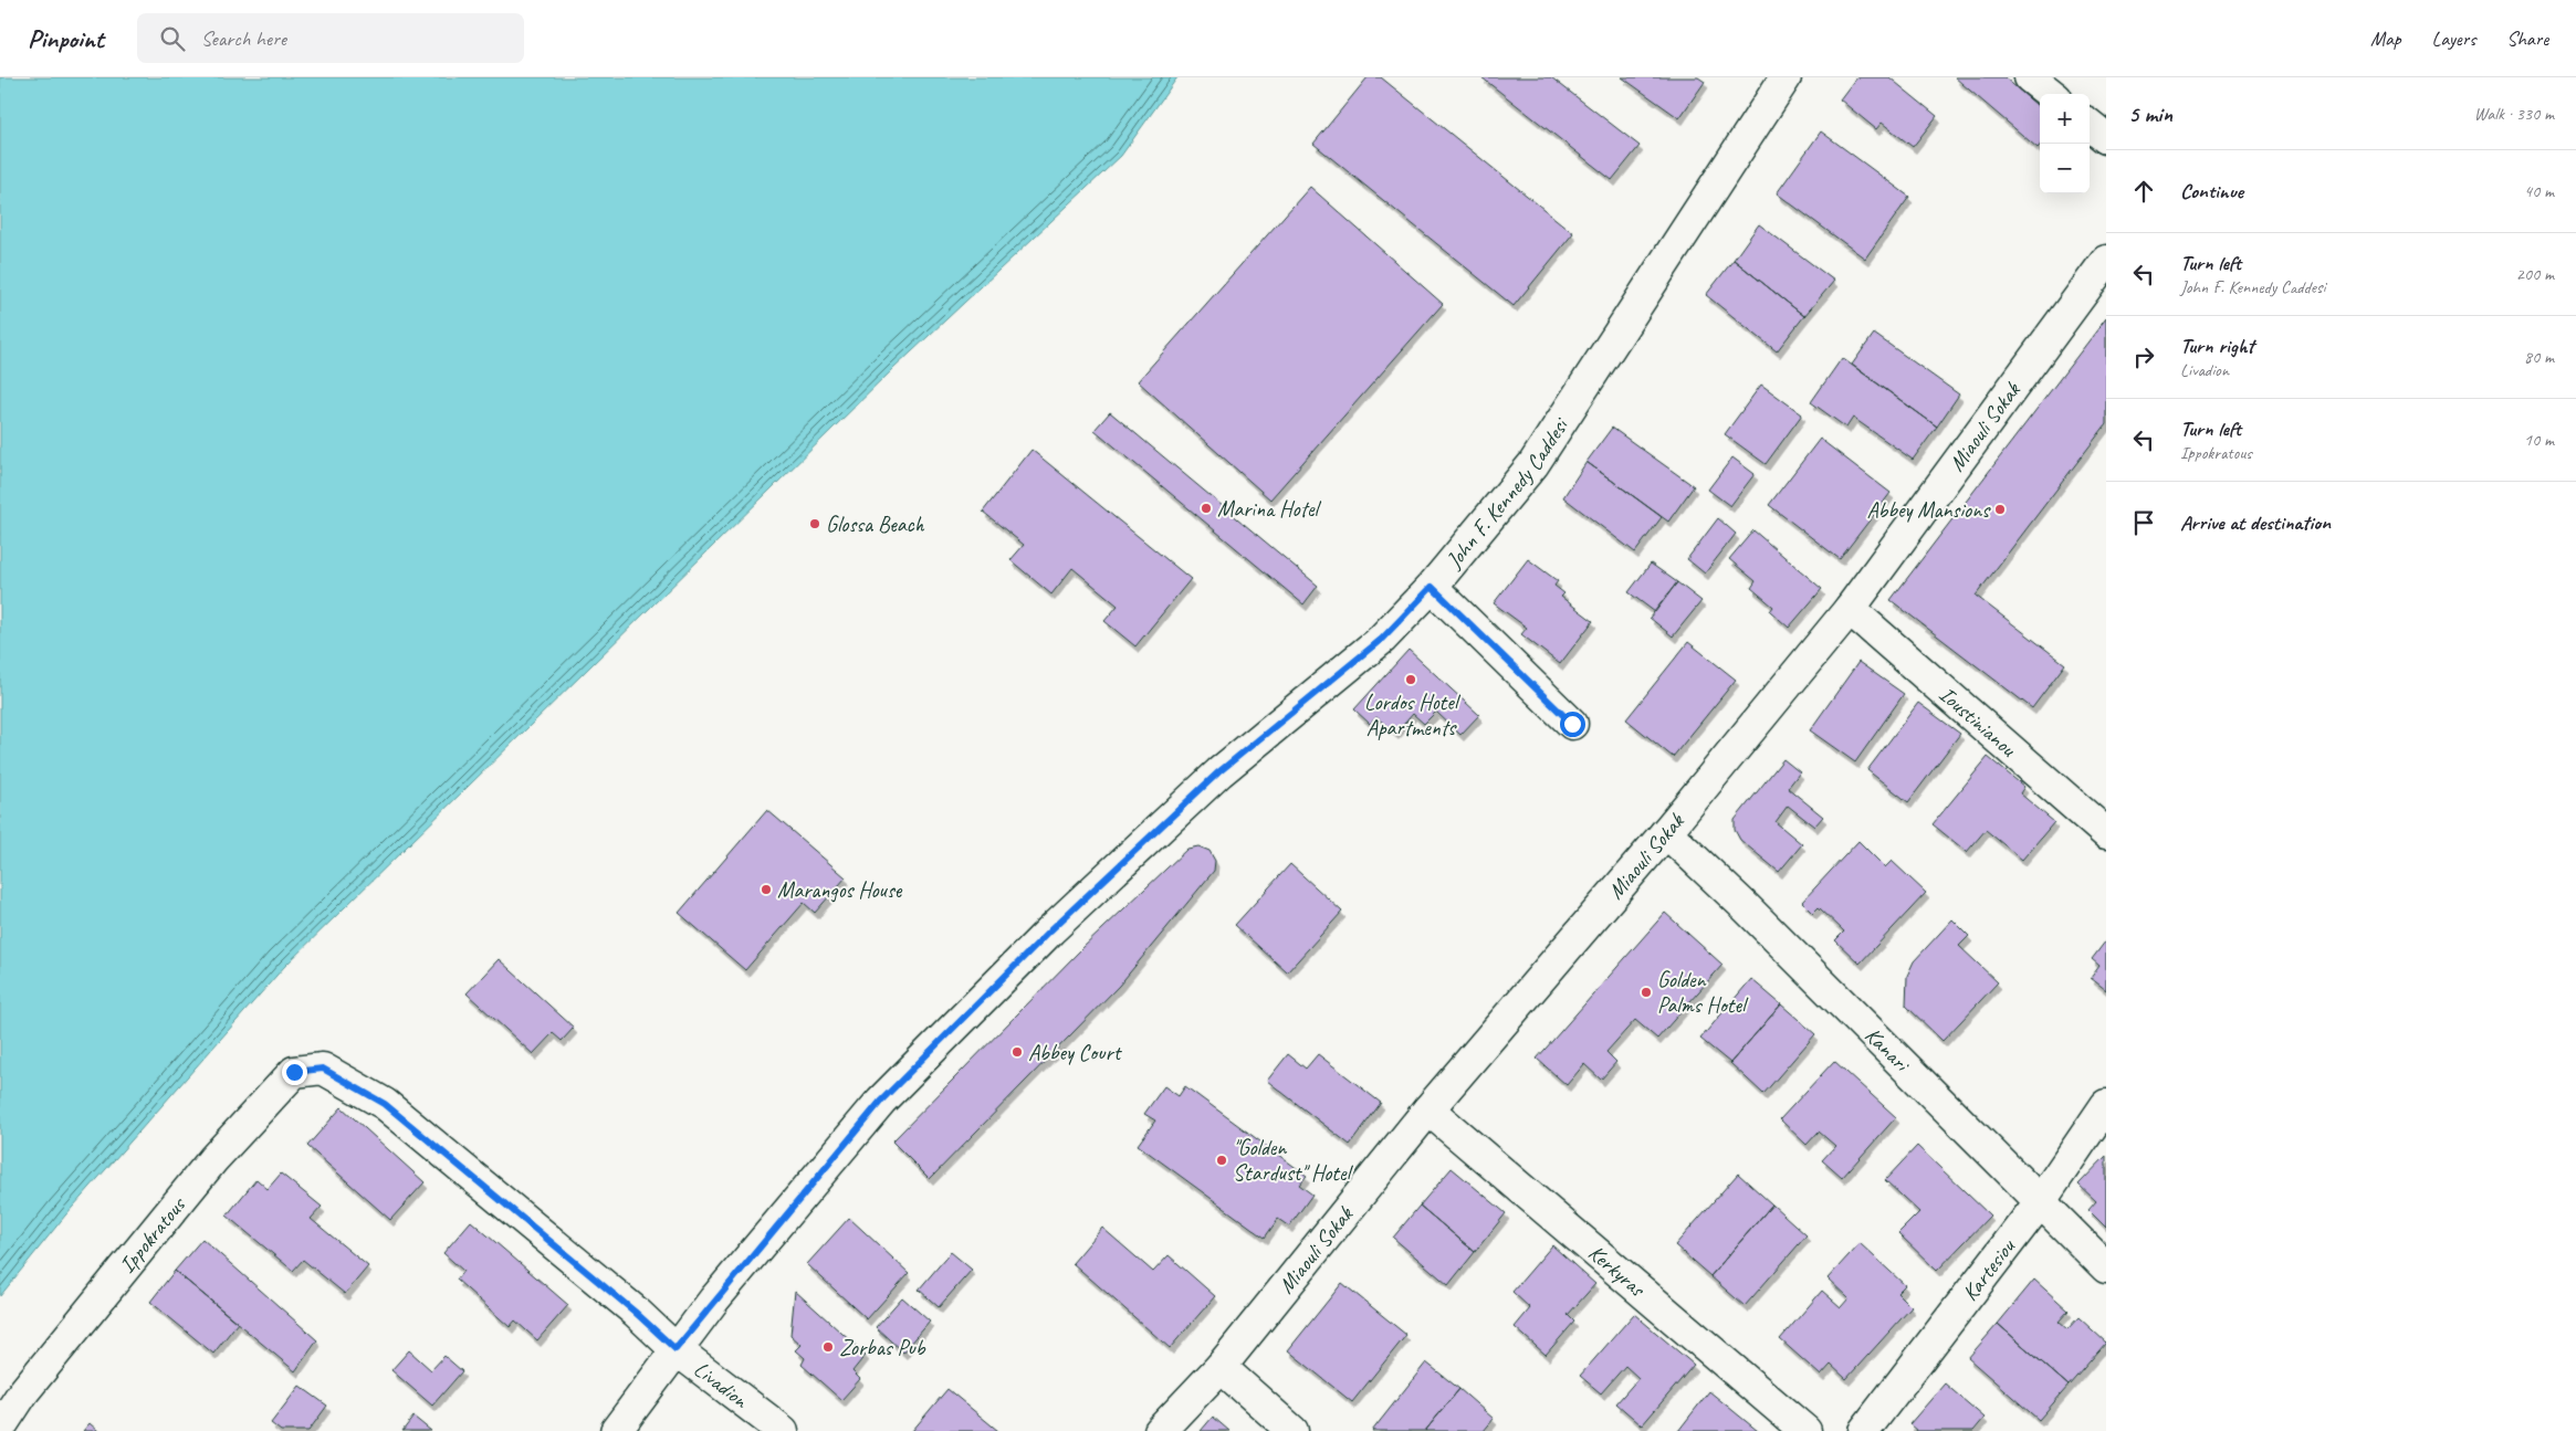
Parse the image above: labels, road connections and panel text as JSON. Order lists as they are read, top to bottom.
{
  "streets": {
    "street": [
      "Miaouli Sokak",
      "John F. Kennedy Caddesi",
      "Ioustinianou",
      "Kanari",
      "Ippokratous",
      "Kerkyras",
      "Kartesiou",
      "Livadion"
    ]
  },
  "crossings": [
    ["Miaouli Sokak", "Ioustinianou"],
    ["Miaouli Sokak", "Kanari"],
    ["Miaouli Sokak", "Kerkyras"],
    ["John F. Kennedy Caddesi", "Livadion"],
    ["Kanari", "Kartesiou"],
    ["Ippokratous", "Livadion"]
  ],
  "places": [
    "Marina Hotel",
    "Abbey Mansions",
    "Glossa Beach",
    "Lordos Hotel Apartments",
    "Marangos House",
    "Golden Palms Hotel",
    "Abbey Court",
    "\"Golden Stardust\" Hotel",
    "Zorbas Pub"
  ],
  "page": {
    "header": "Pinpoint",
    "search": "Search here",
    "nav": ["Map", "Layers", "Share"],
    "heading": ["5 min", "Walk · 330 m"],
    "map_buttons": ["+", "−"],
    "list": [
      ["Continue", "40 m"],
      ["Turn left", "John F. Kennedy Caddesi", "200 m"],
      ["Turn right", "Livadion", "80 m"],
      ["Turn left", "Ippokratous", "10 m"],
      "Arrive at destination"
    ]
  }
}
